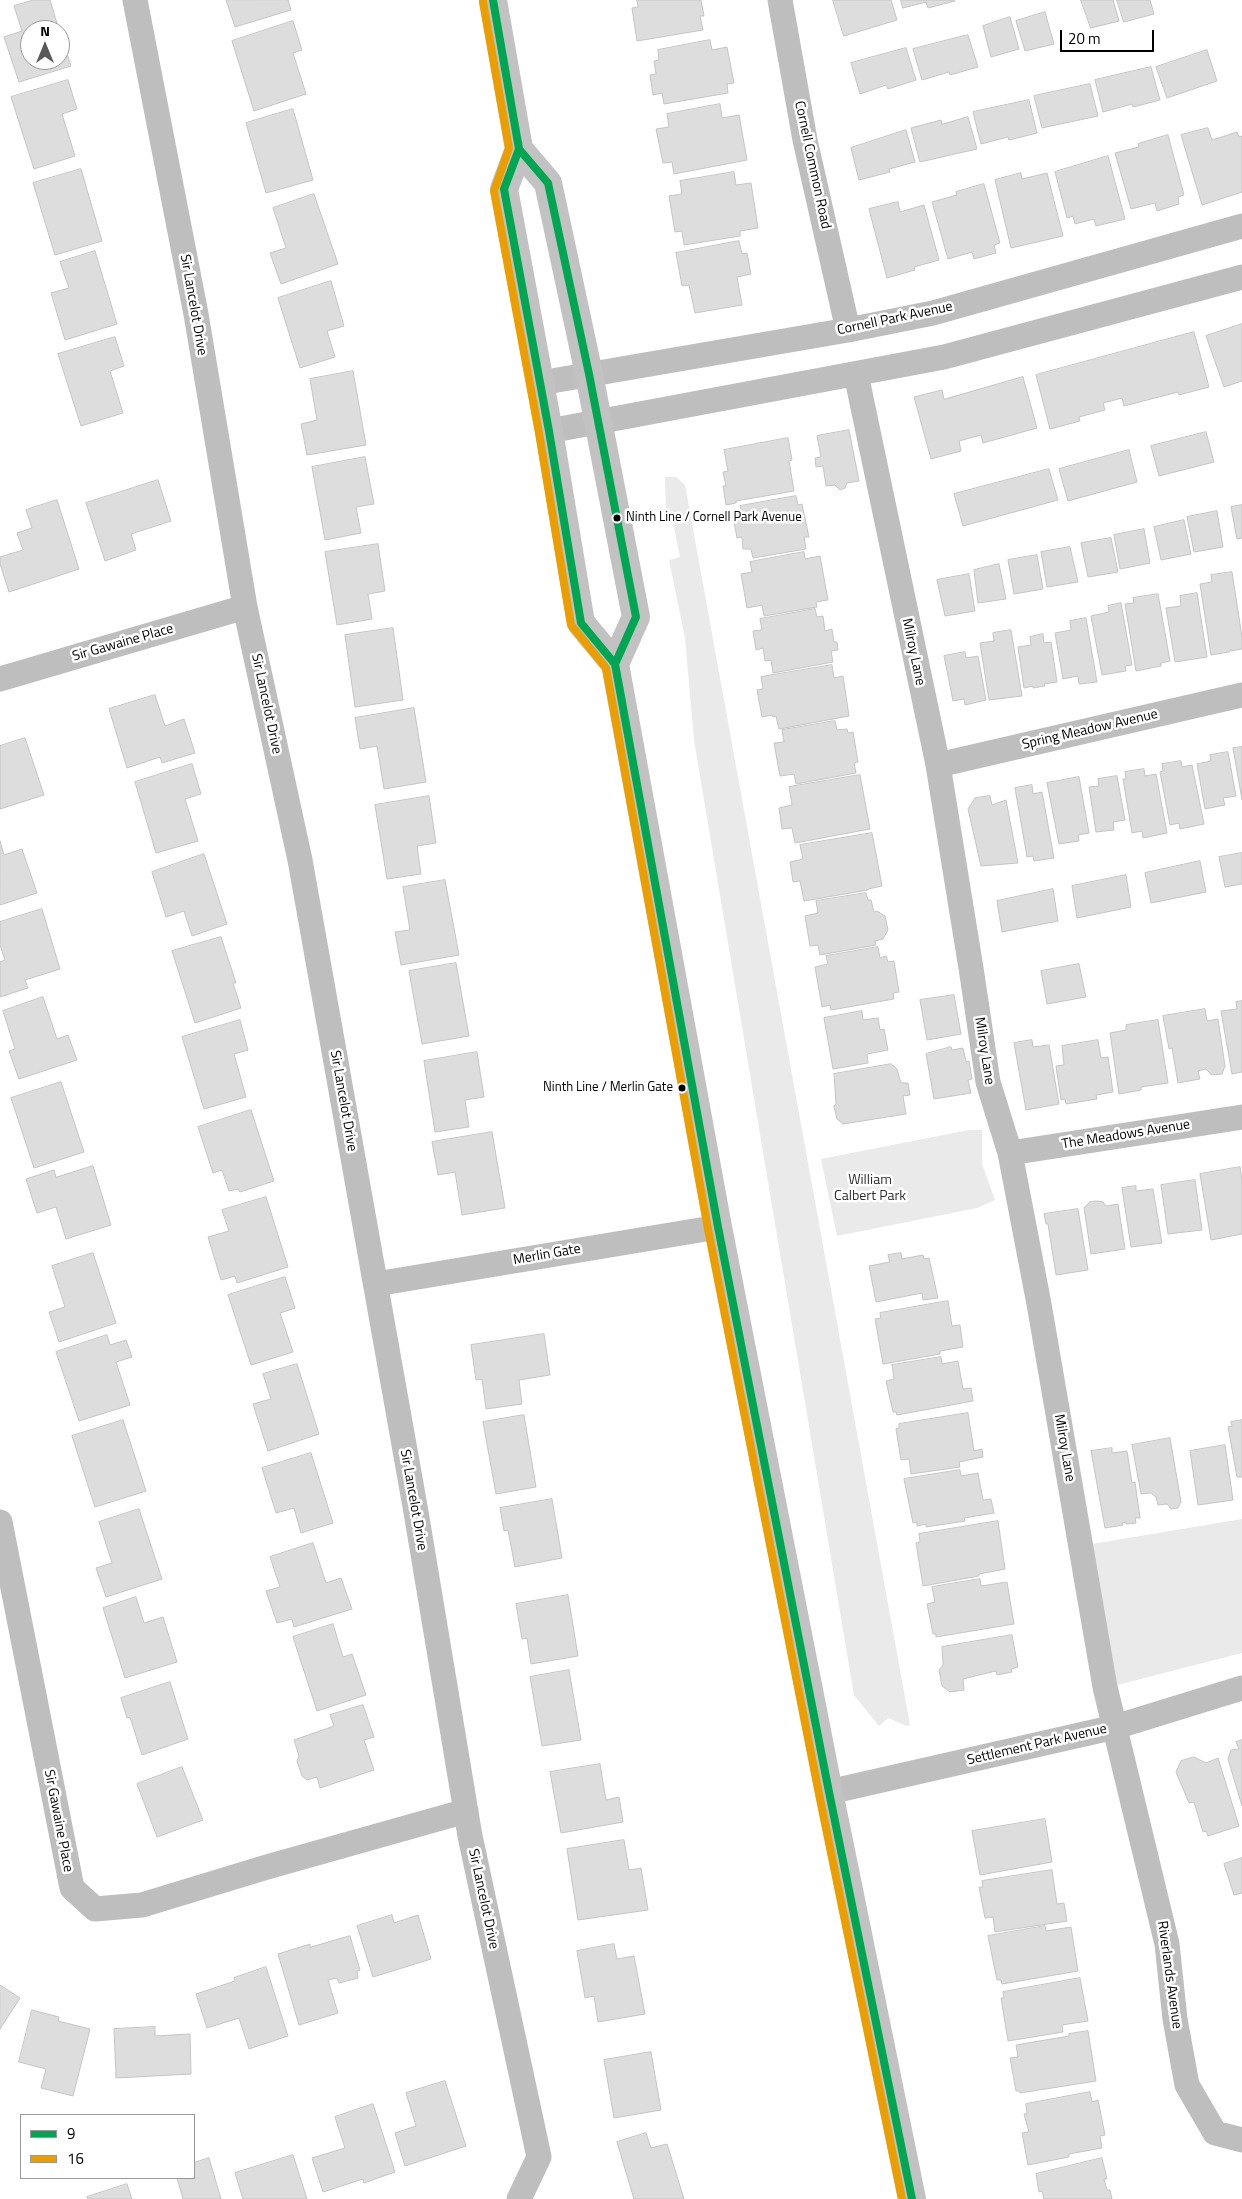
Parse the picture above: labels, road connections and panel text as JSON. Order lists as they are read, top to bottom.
{
  "streets": {
    "street": [
      "Cornell Common Road",
      "Sir Lancelot Drive",
      "Cornell Park Avenue",
      "Sir Gawaine Place",
      "Milroy Lane",
      "Spring Meadow Avenue",
      "The Meadows Avenue",
      "Merlin Gate",
      "Settlement Park Avenue",
      "Riverlands Avenue"
    ]
  },
  "crossings": [
    ["Cornell Common Road", "Cornell Park Avenue"],
    ["Sir Lancelot Drive", "Sir Gawaine Place"],
    ["Sir Lancelot Drive", "Merlin Gate"],
    ["Milroy Lane", "Spring Meadow Avenue"],
    ["Milroy Lane", "The Meadows Avenue"],
    ["Milroy Lane", "Settlement Park Avenue"],
    ["Milroy Lane", "Riverlands Avenue"],
    ["Settlement Park Avenue", "Riverlands Avenue"]
  ],
  "parks": ["William Calbert Park"],
  "places": ["Ninth Line / Cornell Park Avenue", "Ninth Line / Merlin Gate"],
  "lines": ["transit line 9", "transit line 16"],
  "legend": ["9", "16"],
  "scale_bar": "20 m",
  "north": "top"
}
